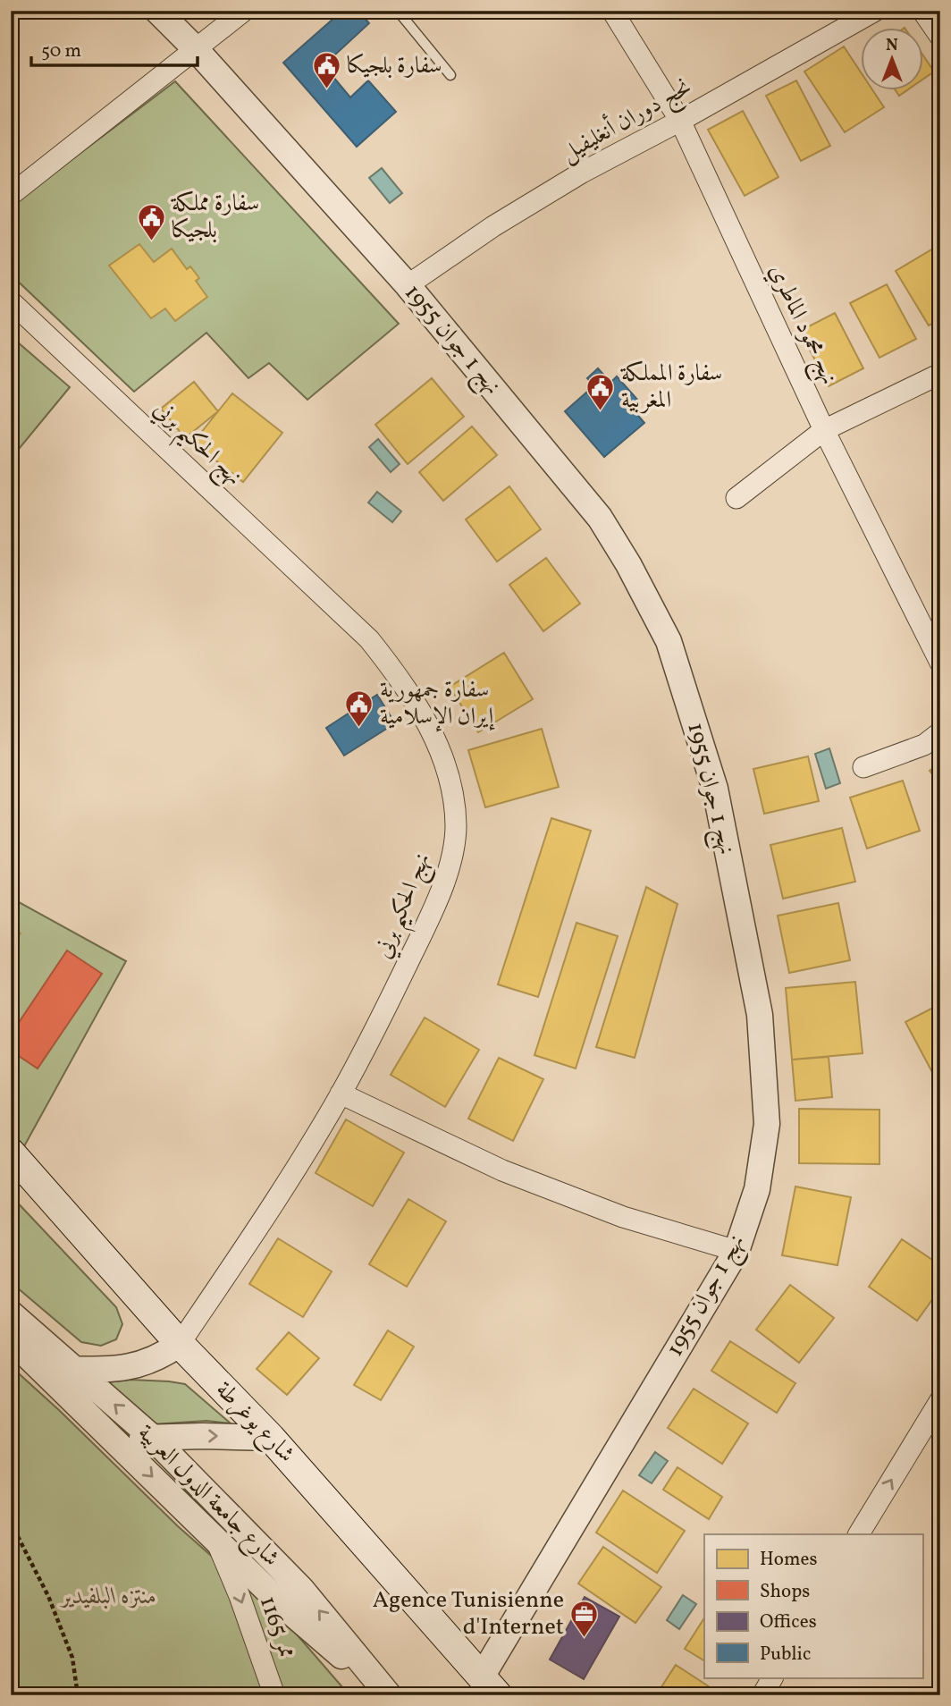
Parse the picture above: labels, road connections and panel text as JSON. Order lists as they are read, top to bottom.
{
  "streets": {
    "main road": ["شارع يوغرطة"],
    "street": [
      "نحج دوران أنغليفيل",
      "نهج محمود الماطري",
      "نهج 1 جوان 1955",
      "نهج الحكيم برني",
      "شارع جامعة الدول العربية",
      "ممر 1165"
    ]
  },
  "crossings": [
    ["نحج دوران أنغليفيل", "نهج محمود الماطري"],
    ["نحج دوران أنغليفيل", "نهج 1 جوان 1955"],
    ["نهج 1 جوان 1955", "شارع يوغرطة"],
    ["نهج الحكيم برني", "شارع يوغرطة"],
    ["شارع جامعة الدول العربية", "ممر 1165"]
  ],
  "one_way": ["ممر 1165"],
  "parks": ["منتزه البلفيدير"],
  "places": {
    "public building": [
      "سفارة بلجيكا",
      "سفارة مملكة بلجيكا",
      "سفارة المملكة المغربية",
      "سفارة جمهورية إيران الإسلامية"
    ],
    "office": ["Agence Tunisienne d'Internet"]
  },
  "legend": [
    "Homes",
    "Shops",
    "Offices",
    "Public"
  ],
  "scale_bar": "50 m",
  "north": "top"
}
